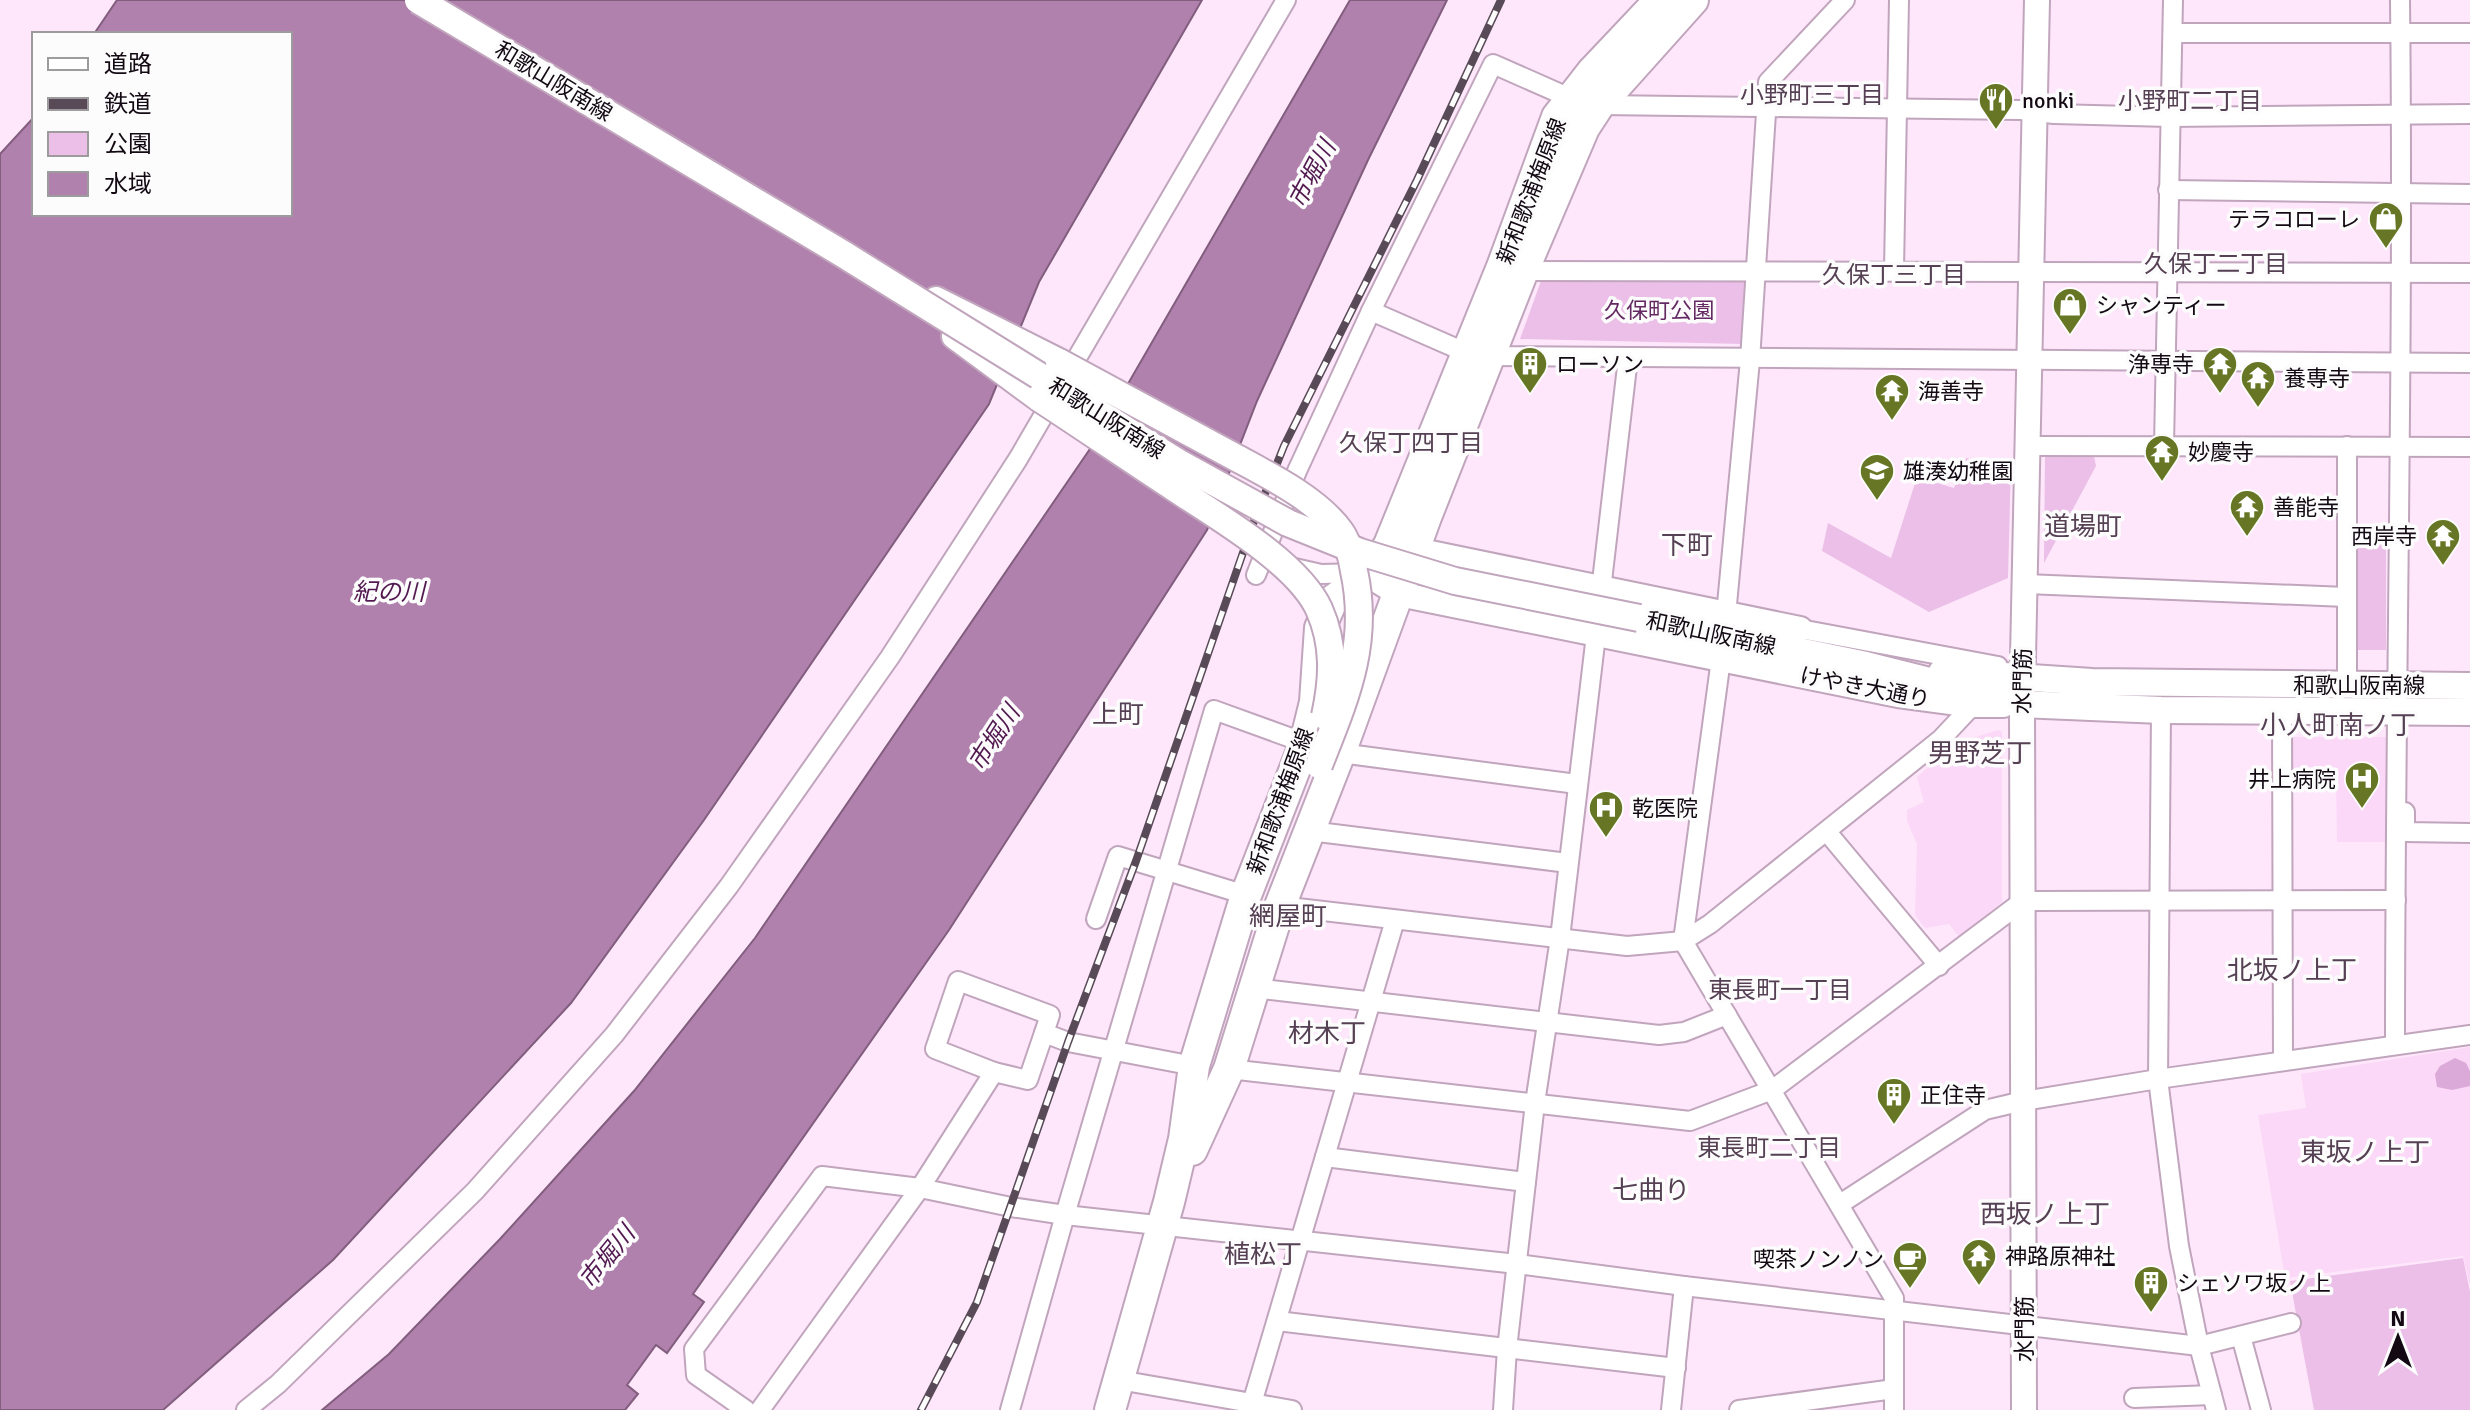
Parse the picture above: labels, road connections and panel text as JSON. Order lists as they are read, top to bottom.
{
  "streets": {
    "main road": ["和歌山阪南線", "新和歌浦梅原線"],
    "street": ["水門筋", "けやき大通り"]
  },
  "crossings": [
    ["和歌山阪南線", "水門筋"],
    ["和歌山阪南線", "けやき大通り"],
    ["新和歌浦梅原線", "けやき大通り"],
    ["水門筋", "けやき大通り"]
  ],
  "districts": [
    "小野町三丁目",
    "小野町二丁目",
    "久保丁二丁目",
    "久保丁三丁目",
    "久保丁四丁目",
    "道場町",
    "下町",
    "上町",
    "小人町南ノ丁",
    "男野芝丁",
    "網屋町",
    "北坂ノ上丁",
    "東長町一丁目",
    "材木丁",
    "東長町二丁目",
    "東坂ノ上丁",
    "七曲り",
    "西坂ノ上丁",
    "植松丁"
  ],
  "water": ["市堀川", "紀の川"],
  "parks": ["久保町公園"],
  "places": {
    "restaurant": ["nonki"],
    "shop": ["テラコローレ", "シャンティー"],
    "building": ["ローソン", "正住寺", "シェソワ坂ノ上"],
    "temple": [
      "浄専寺",
      "養専寺",
      "海善寺",
      "妙慶寺",
      "善能寺",
      "西岸寺",
      "神路原神社"
    ],
    "school or university": ["雄湊幼稚園"],
    "hospital": ["井上病院", "乾医院"],
    "cafe": ["喫茶ノンノン"]
  },
  "legend": [
    "道路",
    "鉄道",
    "公園",
    "水域"
  ],
  "north": "top"
}
